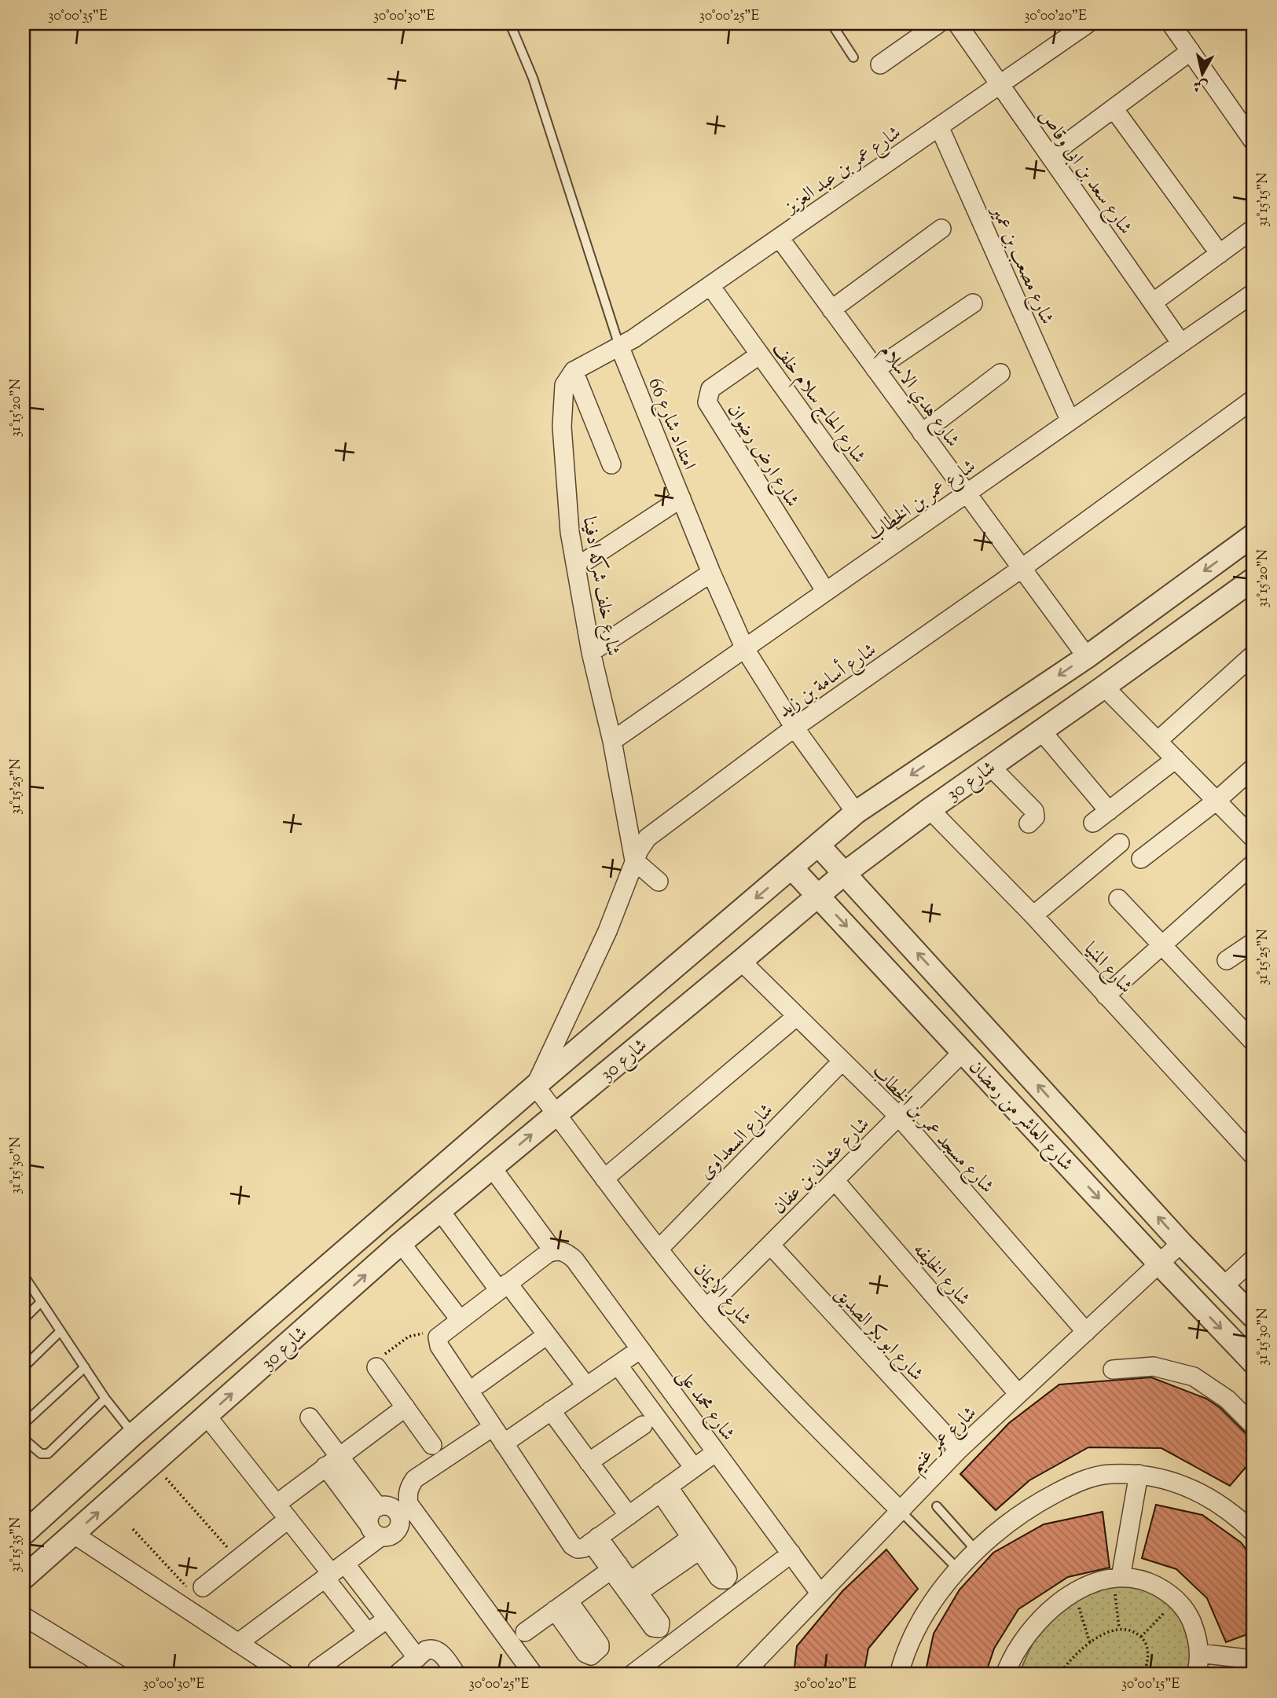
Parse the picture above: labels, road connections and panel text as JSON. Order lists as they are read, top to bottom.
{
  "streets": {
    "street": [
      "شارع عمر بن عبد العزيز",
      "شارع سعد بن ابى وقاص",
      "شارع مصعب بن عمير",
      "شارع هدي الاسلام",
      "شارع الحاج سلام خلف",
      "امتداد شارع 66",
      "شارع ارض رضوان",
      "شارع عمر بن الخطاب",
      "شارع خلف شركه ادفينا",
      "شارع أسامة بن زيد",
      "شارع 30",
      "شارع المنيا",
      "شارع العاشر من رمضان",
      "شارع مسجد عمر بن الخطاب",
      "شارع السعداوى",
      "شارع عثمان بن عفان",
      "شارع الخليفه",
      "شارع الايمان",
      "شارع ابو بكر الصديق",
      "شارع محمد على",
      "شارع عمر غنيم"
    ]
  },
  "crossings": [
    ["شارع عمر بن عبد العزيز", "شارع سعد بن ابى وقاص"],
    ["شارع عمر بن عبد العزيز", "شارع مصعب بن عمير"],
    ["شارع عمر بن عبد العزيز", "شارع هدي الاسلام"],
    ["شارع عمر بن عبد العزيز", "شارع الحاج سلام خلف"],
    ["شارع عمر بن عبد العزيز", "امتداد شارع 66"],
    ["شارع سعد بن ابى وقاص", "شارع عمر بن الخطاب"],
    ["شارع مصعب بن عمير", "شارع عمر بن الخطاب"],
    ["شارع هدي الاسلام", "شارع عمر بن الخطاب"],
    ["شارع هدي الاسلام", "شارع أسامة بن زيد"],
    ["شارع هدي الاسلام", "شارع 30"],
    ["شارع الحاج سلام خلف", "شارع ارض رضوان"],
    ["شارع الحاج سلام خلف", "شارع عمر بن الخطاب"],
    ["امتداد شارع 66", "شارع عمر بن الخطاب"],
    ["امتداد شارع 66", "شارع أسامة بن زيد"],
    ["امتداد شارع 66", "شارع 30"],
    ["شارع ارض رضوان", "شارع عمر بن الخطاب"],
    ["شارع عمر بن الخطاب", "شارع خلف شركه ادفينا"],
    ["شارع خلف شركه ادفينا", "شارع أسامة بن زيد"],
    ["شارع أسامة بن زيد", "شارع 30"],
    ["شارع أسامة بن زيد", "شارع الايمان"],
    ["شارع 30", "شارع المنيا"],
    ["شارع 30", "شارع العاشر من رمضان"],
    ["شارع 30", "شارع مسجد عمر بن الخطاب"],
    ["شارع 30", "شارع الايمان"],
    ["شارع 30", "شارع محمد على"],
    ["شارع العاشر من رمضان", "شارع عثمان بن عفان"],
    ["شارع العاشر من رمضان", "شارع عمر غنيم"],
    ["شارع مسجد عمر بن الخطاب", "شارع السعداوى"],
    ["شارع مسجد عمر بن الخطاب", "شارع عثمان بن عفان"],
    ["شارع مسجد عمر بن الخطاب", "شارع عمر غنيم"],
    ["شارع السعداوى", "شارع الايمان"],
    ["شارع عثمان بن عفان", "شارع الخليفه"],
    ["شارع عثمان بن عفان", "شارع الايمان"],
    ["شارع عثمان بن عفان", "شارع ابو بكر الصديق"],
    ["شارع الخليفه", "شارع عمر غنيم"],
    ["شارع الايمان", "شارع عمر غنيم"],
    ["شارع ابو بكر الصديق", "شارع عمر غنيم"],
    ["شارع محمد على", "شارع عمر غنيم"]
  ],
  "north": "bottom",
  "coordinates": [
    "30°00'35\"E",
    "30°00'30\"E",
    "30°00'25\"E",
    "30°00'20\"E",
    "31°15'15\"N",
    "31°15'20\"N",
    "31°15'25\"N",
    "31°15'30\"N",
    "31°15'35\"N",
    "30°00'15\"E"
  ]
}
